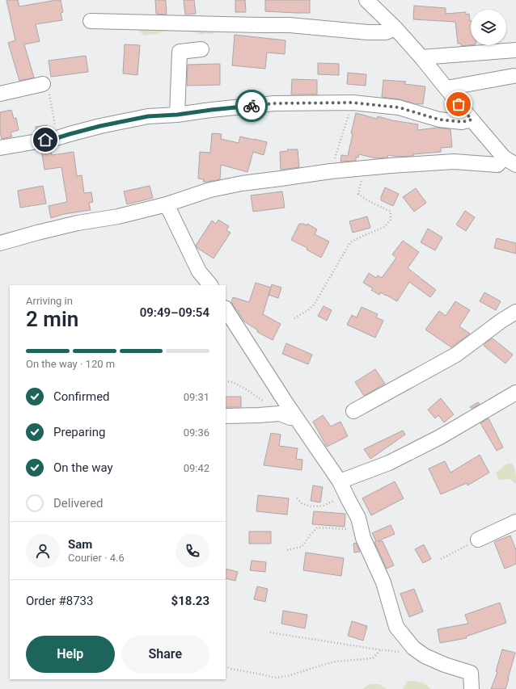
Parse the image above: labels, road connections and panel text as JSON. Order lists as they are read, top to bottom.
{
  "page": {
    "heading": ["2 min", "Arriving in", "09:49–09:54"],
    "panel": [
      "Sam",
      "Courier · 4.6",
      "Order #8733",
      "$18.23"
    ],
    "bar": "On the way · 120 m",
    "list": [
      ["Confirmed", "09:31"],
      ["Preparing", "09:36"],
      ["On the way", "09:42"],
      "Delivered"
    ],
    "buttons": ["Help", "Share"]
  }
}
